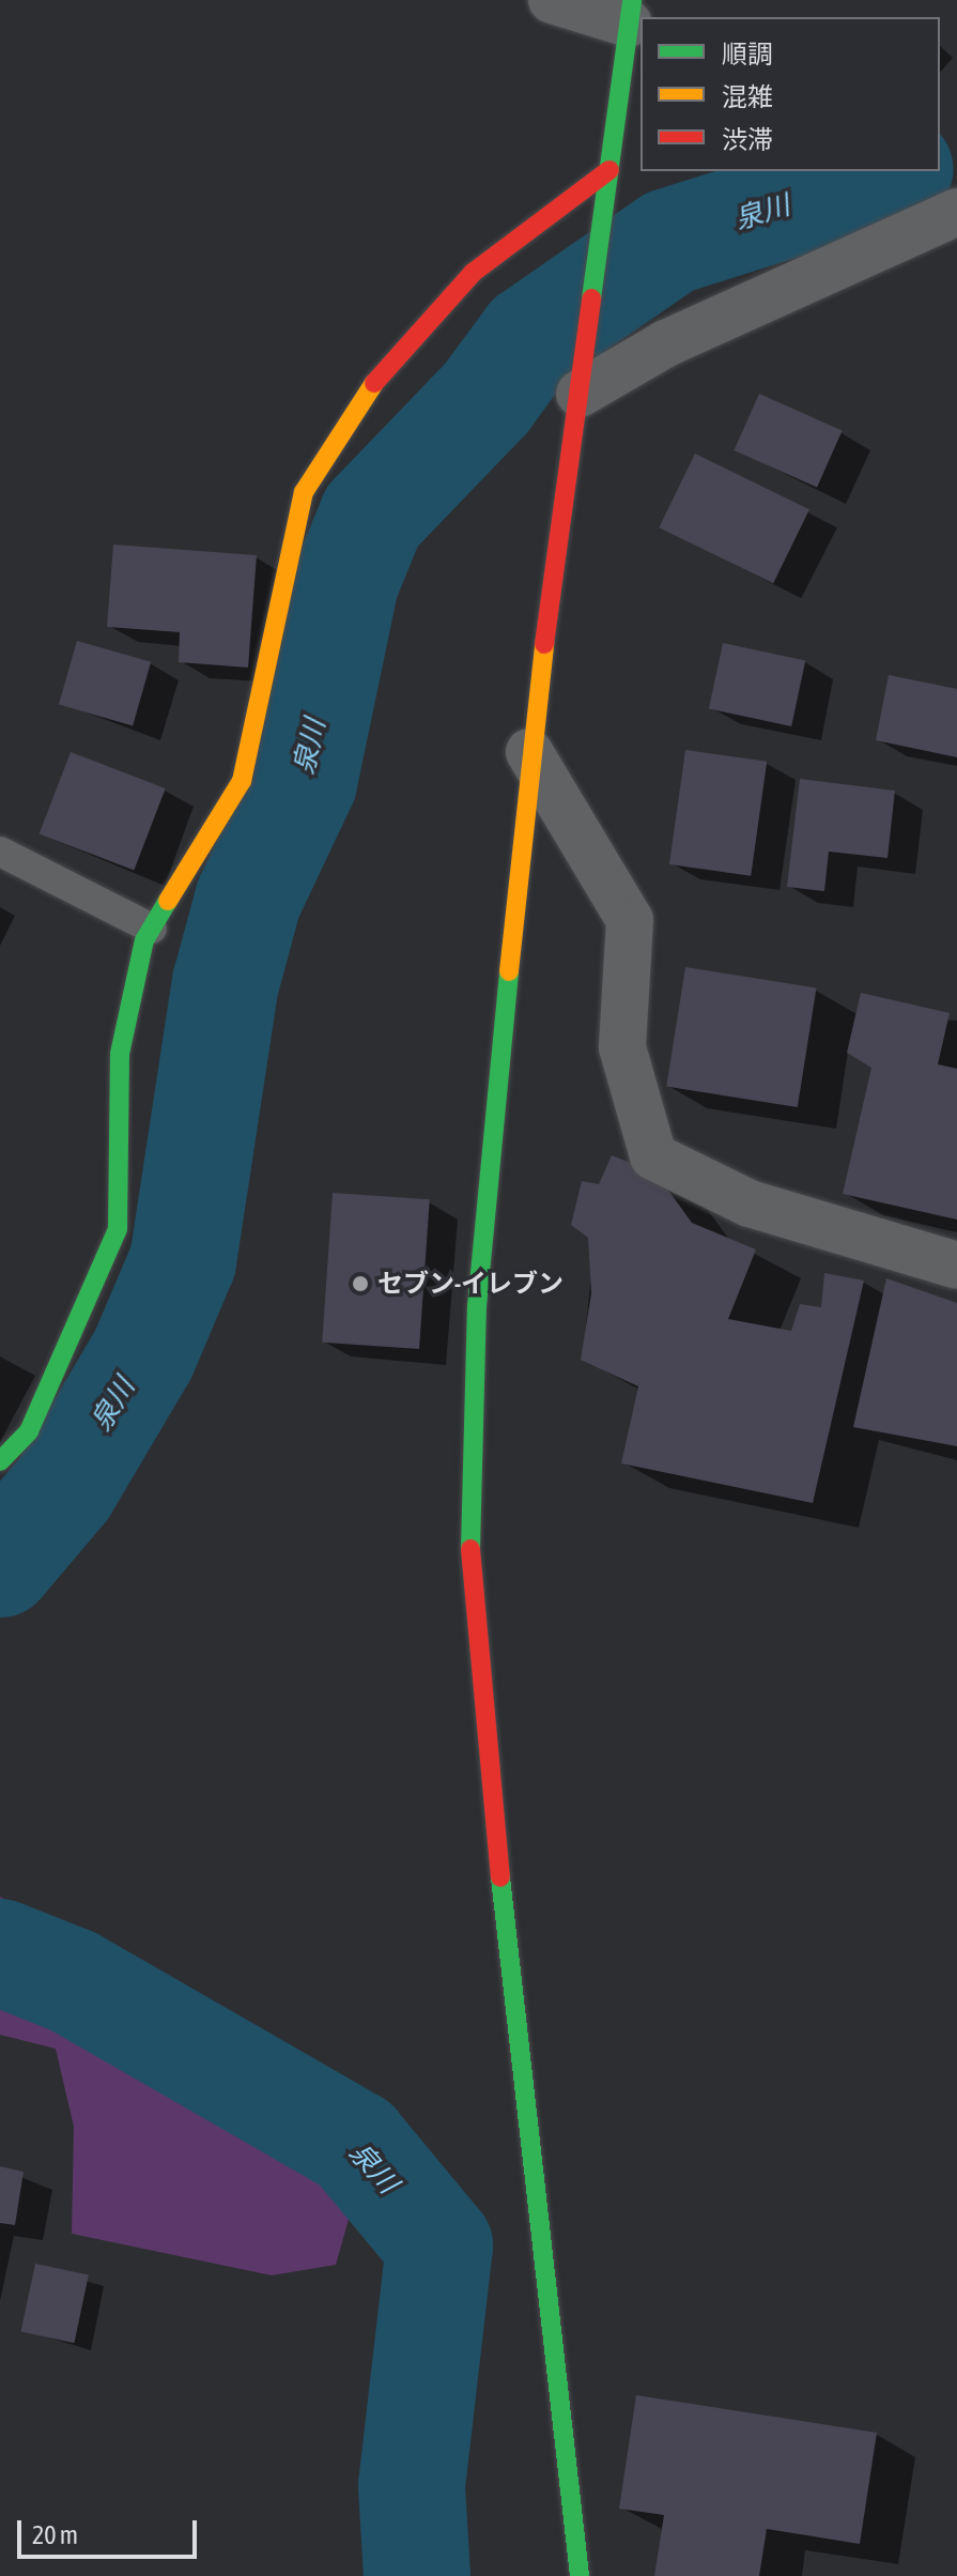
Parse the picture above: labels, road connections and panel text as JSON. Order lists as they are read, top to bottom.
{
  "water": ["泉川"],
  "places": ["セブン-イレブン"],
  "legend": ["順調", "混雑", "渋滞"],
  "scale_bar": "20 m"
}
